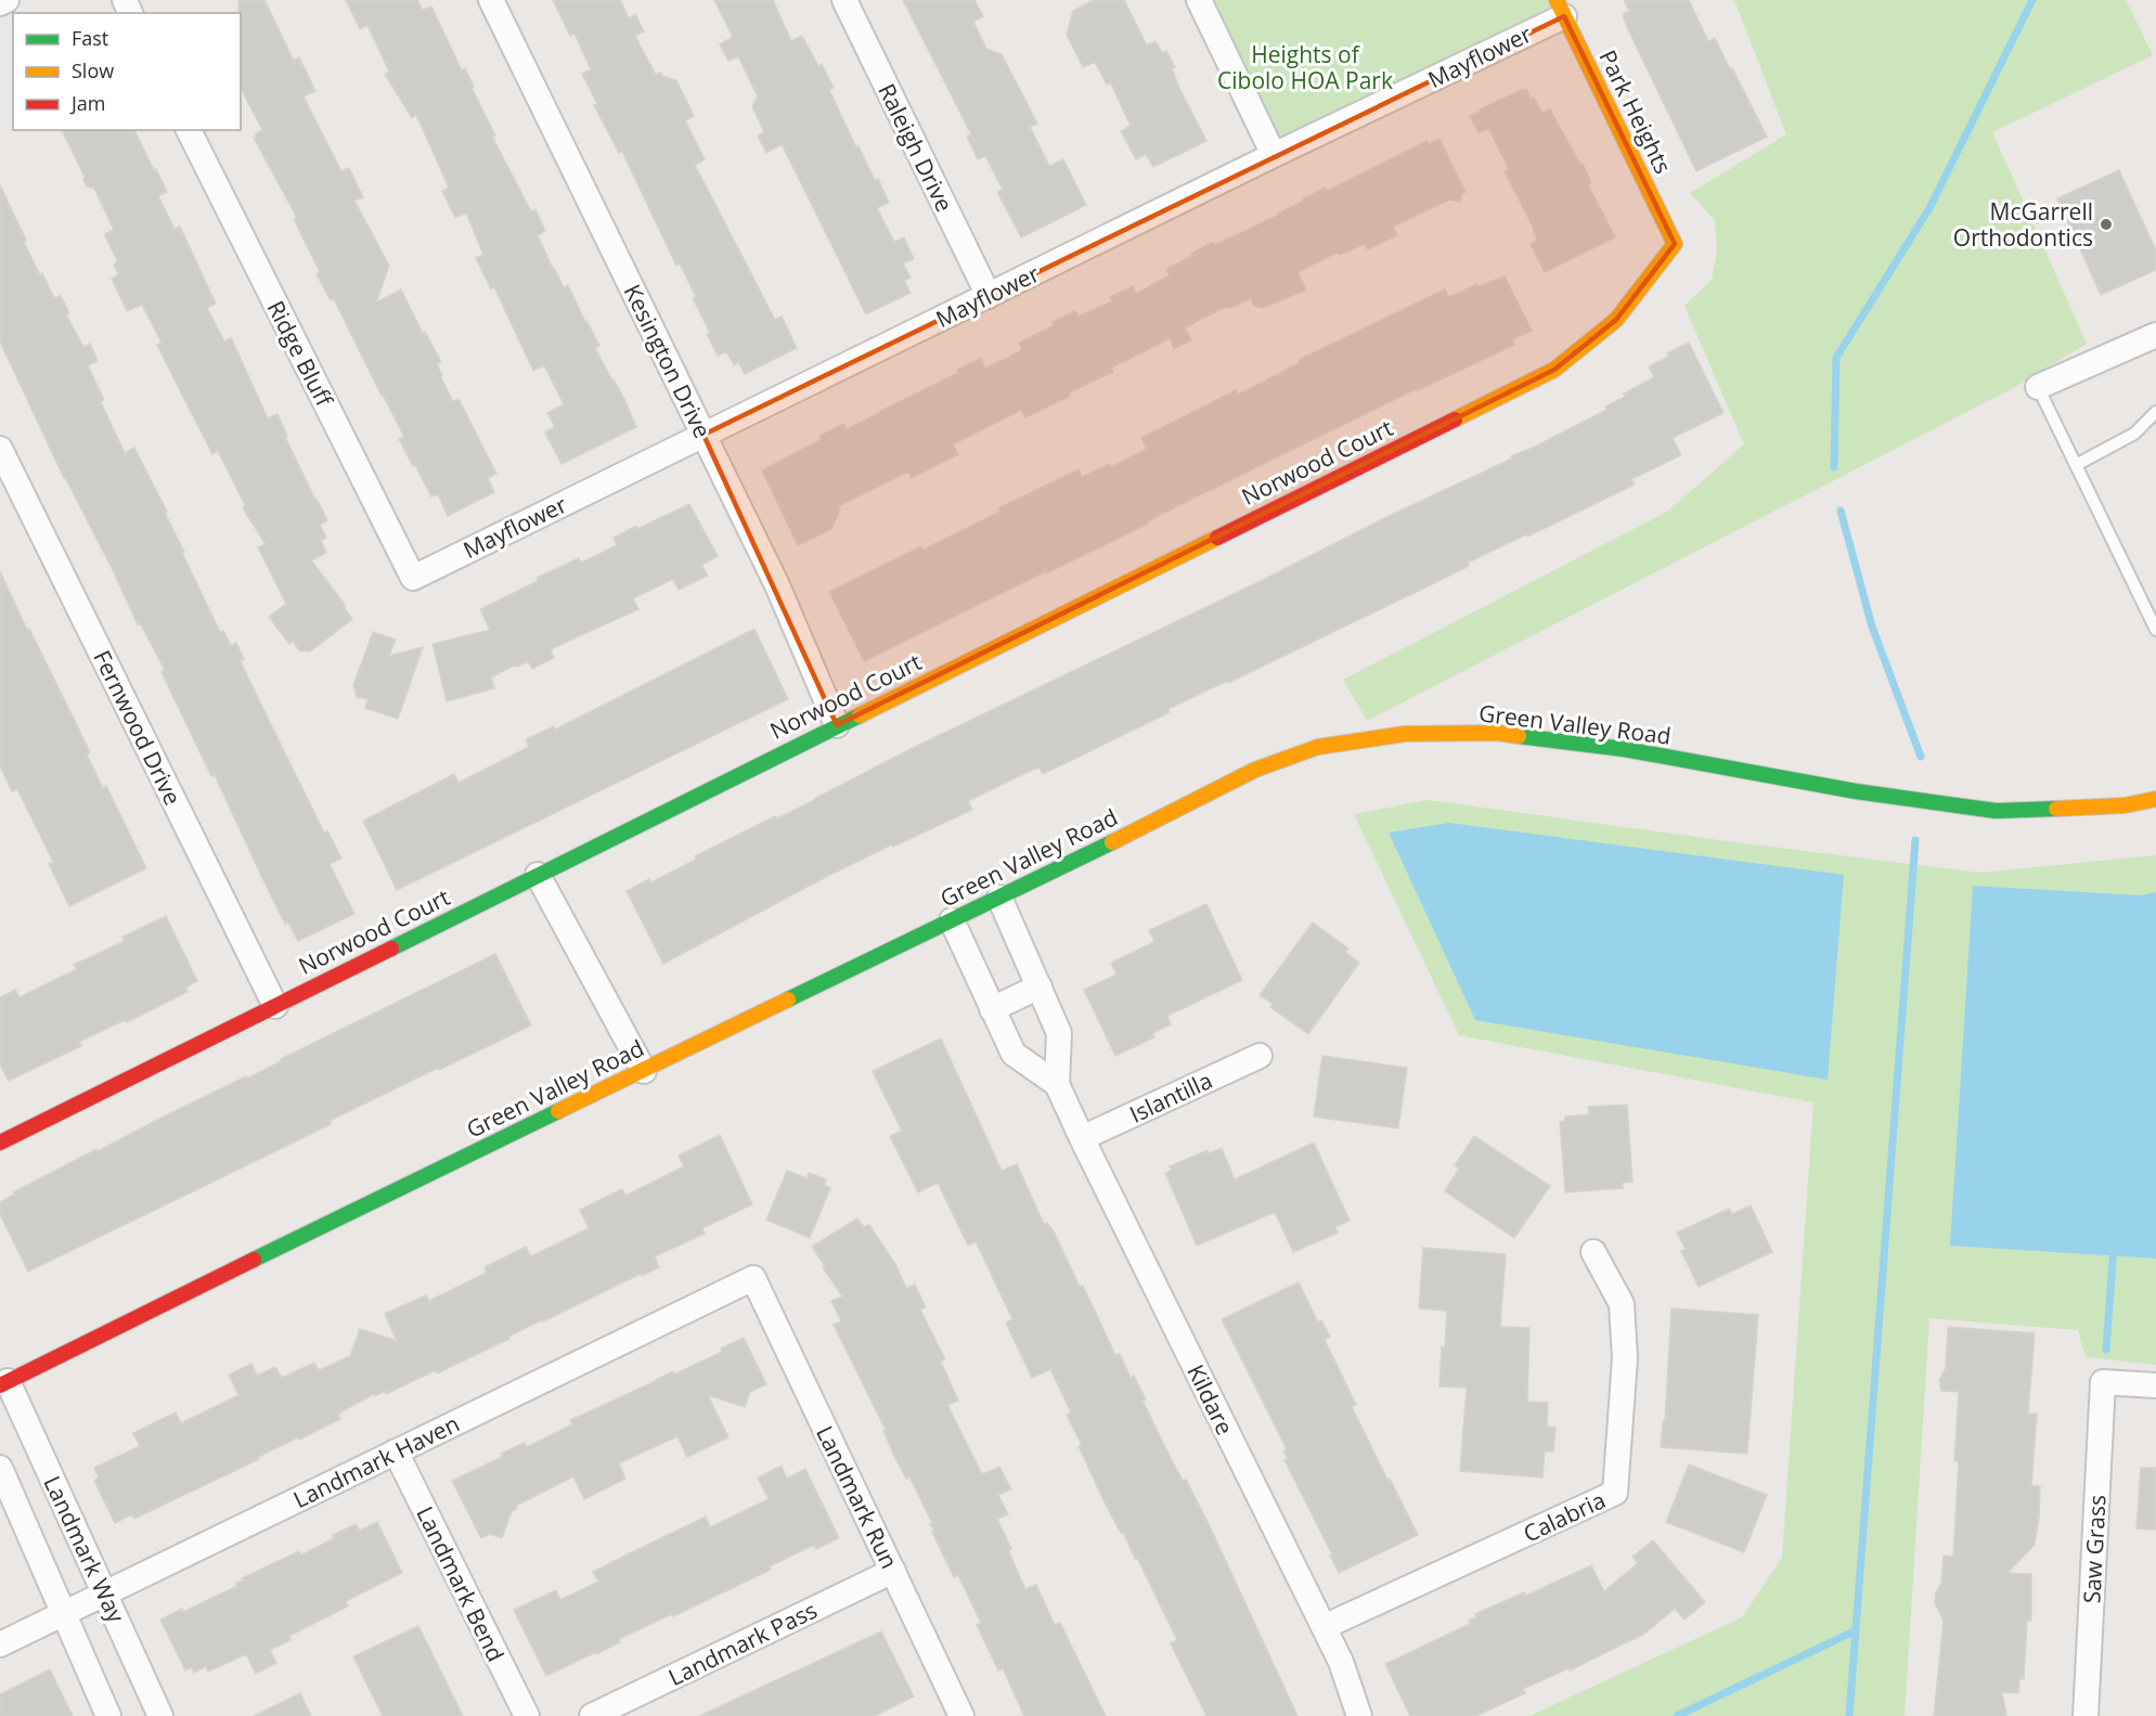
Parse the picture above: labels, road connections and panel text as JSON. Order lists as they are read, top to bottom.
{
  "streets": {
    "street": [
      "Mayflower",
      "Park Heights",
      "Raleigh Drive",
      "Ridge Bluff",
      "Kesington Drive",
      "Norwood Court",
      "Green Valley Road",
      "Fernwood Drive",
      "Islantilla",
      "Kildare",
      "Landmark Haven",
      "Landmark Run",
      "Calabria",
      "Landmark Way",
      "Saw Grass",
      "Landmark Bend",
      "Landmark Pass"
    ]
  },
  "crossings": [
    ["Mayflower", "Park Heights"],
    ["Mayflower", "Raleigh Drive"],
    ["Mayflower", "Ridge Bluff"],
    ["Mayflower", "Kesington Drive"],
    ["Park Heights", "Norwood Court"],
    ["Kesington Drive", "Norwood Court"],
    ["Norwood Court", "Fernwood Drive"],
    ["Green Valley Road", "Kildare"],
    ["Green Valley Road", "Landmark Way"],
    ["Islantilla", "Kildare"],
    ["Kildare", "Calabria"],
    ["Landmark Haven", "Landmark Run"],
    ["Landmark Haven", "Landmark Way"],
    ["Landmark Haven", "Landmark Bend"],
    ["Landmark Run", "Landmark Pass"]
  ],
  "parks": ["Heights of Cibolo HOA Park"],
  "places": ["McGarrell Orthodontics"],
  "legend": ["Fast", "Slow", "Jam"]
}
